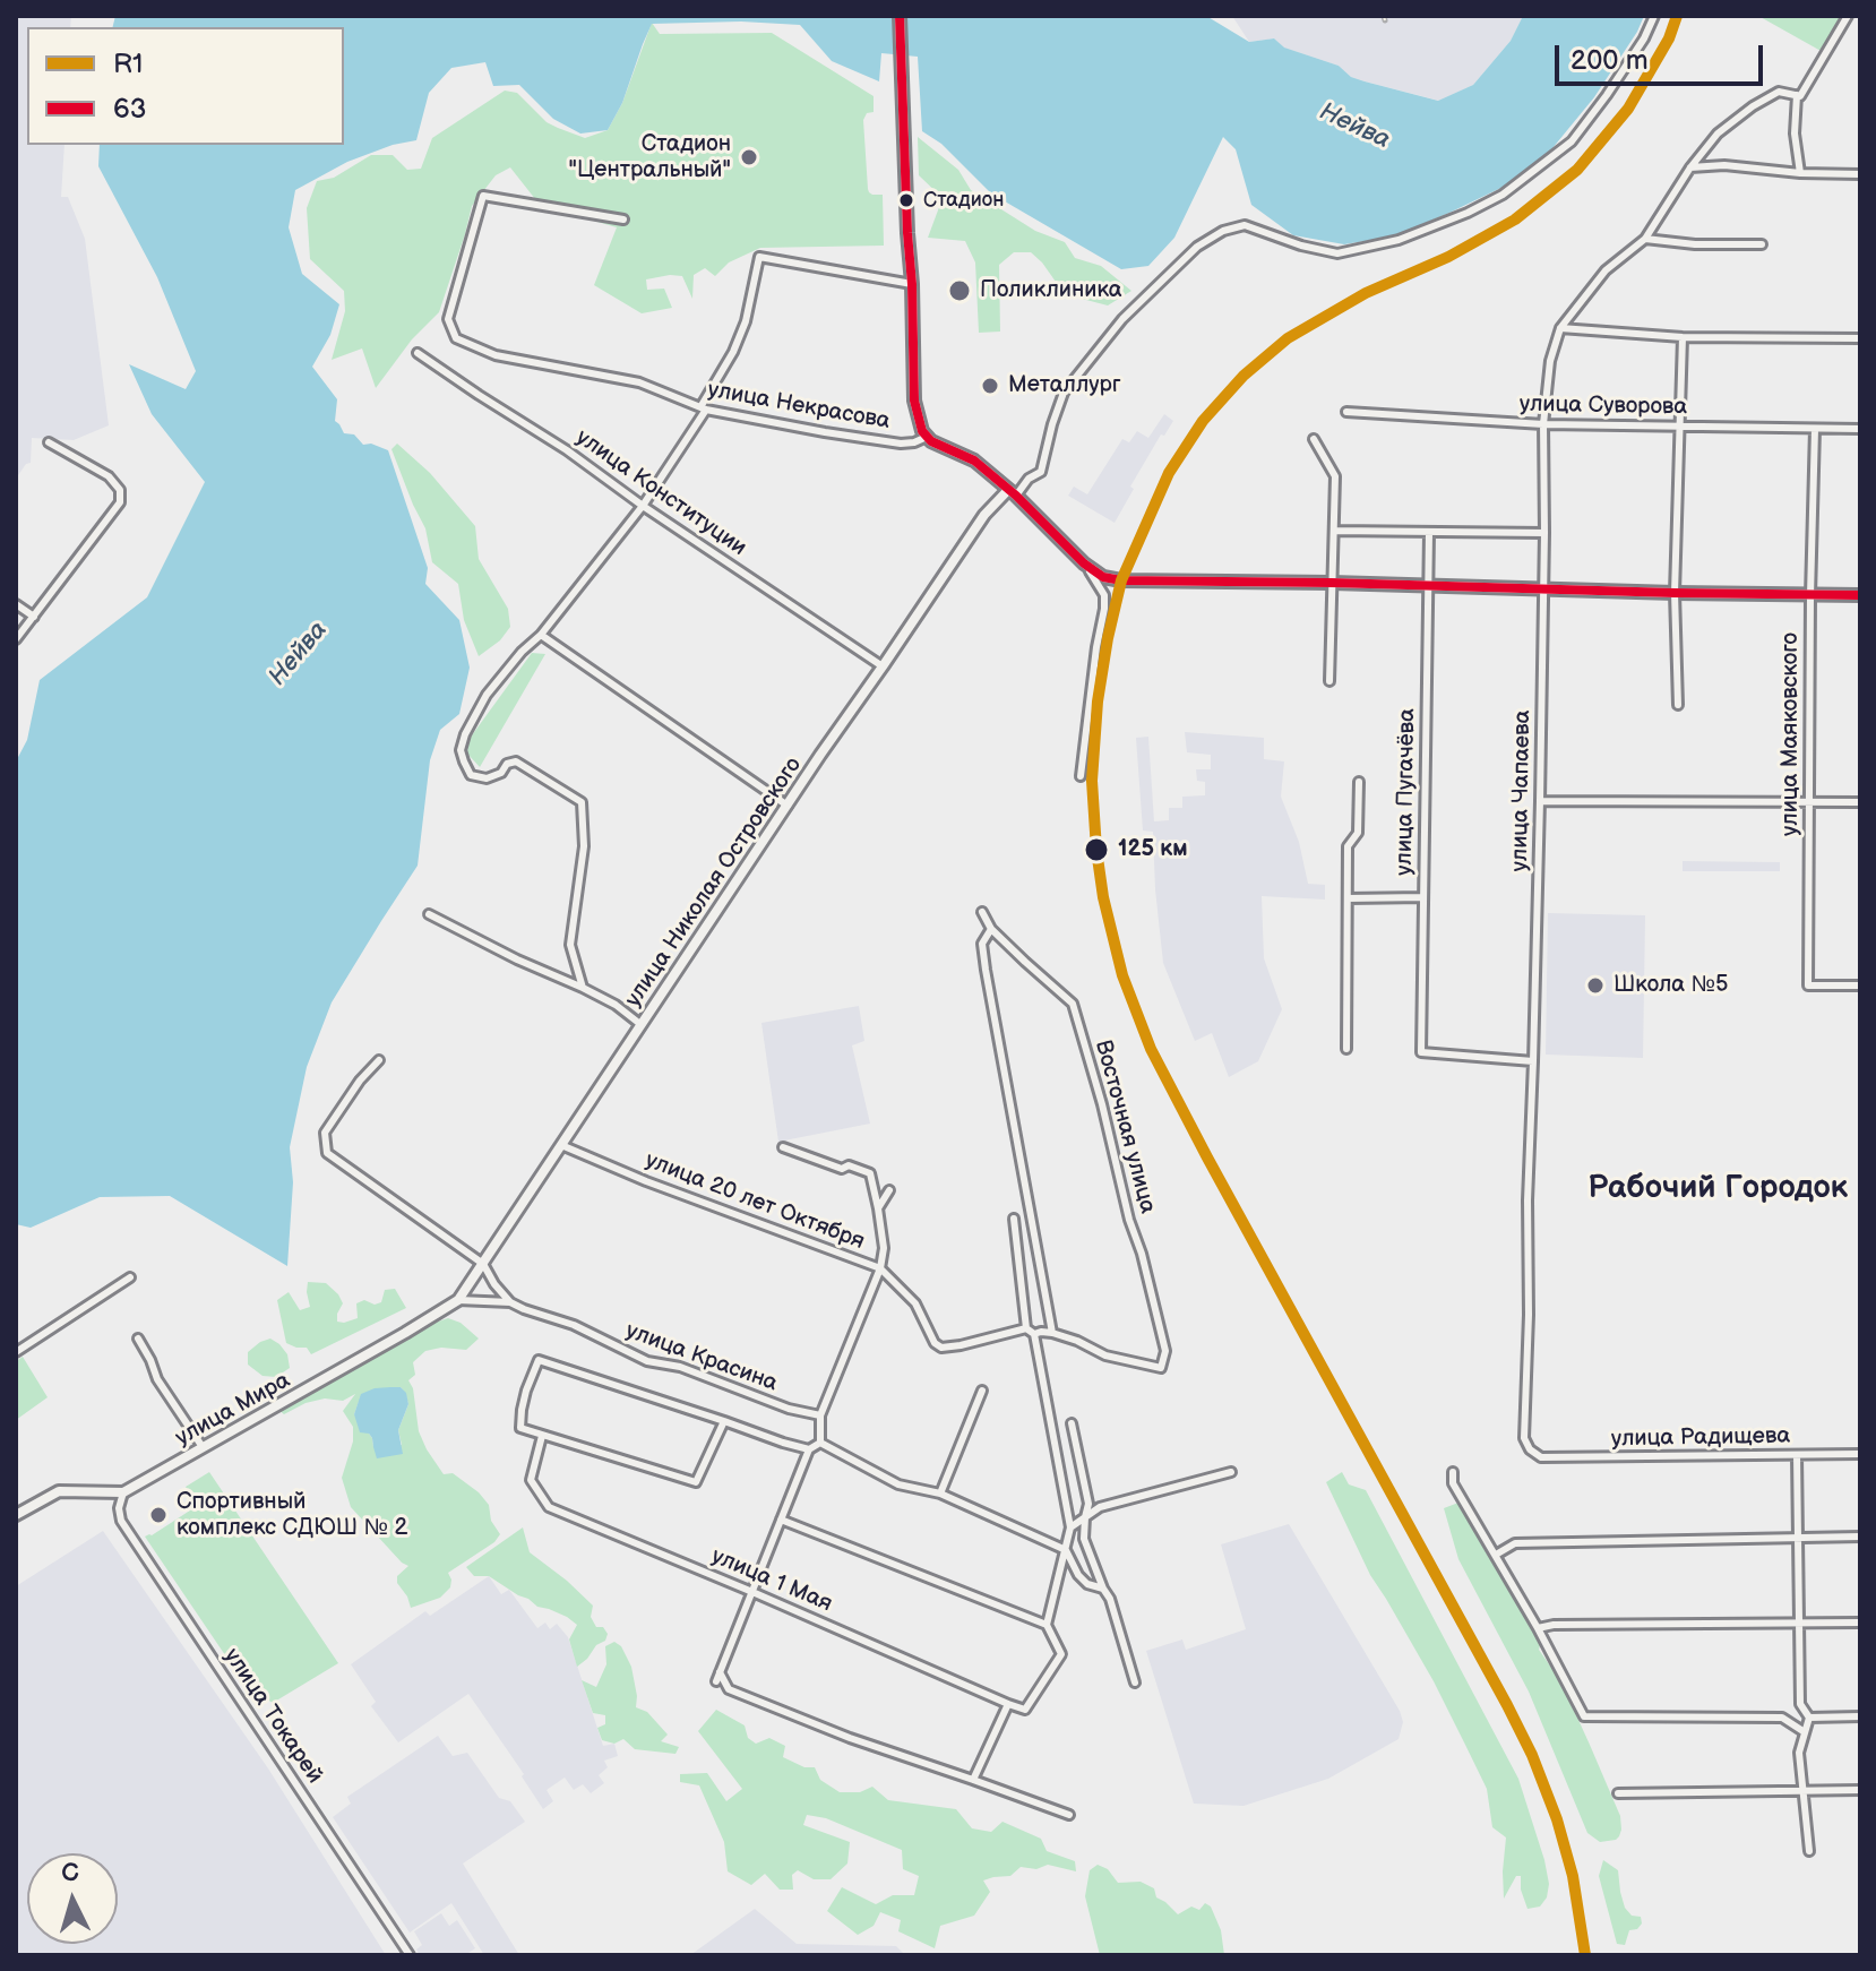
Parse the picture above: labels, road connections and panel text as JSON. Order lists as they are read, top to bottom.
{
  "streets": {
    "main road": ["улица Николая Островского", "улица Мира"],
    "street": [
      "улица Некрасова",
      "улица Суворова",
      "улица Конституции",
      "улица Маяковского",
      "улица Чапаева",
      "улица Пугачёва",
      "Восточная улица",
      "улица 20 лет Октября",
      "улица Красина",
      "улица Радищева",
      "улица 1 Мая",
      "улица Токарей"
    ]
  },
  "crossings": [
    ["улица Суворова", "улица Маяковского"],
    ["улица Суворова", "улица Чапаева"],
    ["улица Конституции", "улица Николая Островского"],
    ["улица Чапаева", "улица Пугачёва"],
    ["улица Чапаева", "улица Радищева"],
    ["улица Николая Островского", "улица 20 лет Октября"],
    ["улица Николая Островского", "улица Красина"],
    ["улица Николая Островского", "улица Мира"],
    ["Восточная улица", "улица 20 лет Октября"],
    ["улица Красина", "улица Мира"],
    ["улица Мира", "улица Токарей"]
  ],
  "districts": ["Рабочий Городок"],
  "water": ["Нейва"],
  "places": [
    "Стадион \"Центральный\"",
    "Стадион",
    "Поликлиника",
    "Металлург",
    "125 км",
    "Школа №5",
    "Спортивный комплекс СДЮШ № 2"
  ],
  "lines": ["transit line R1", "transit line 63"],
  "legend": ["R1", "63"],
  "scale_bar": "200 m",
  "north": "top"
}
